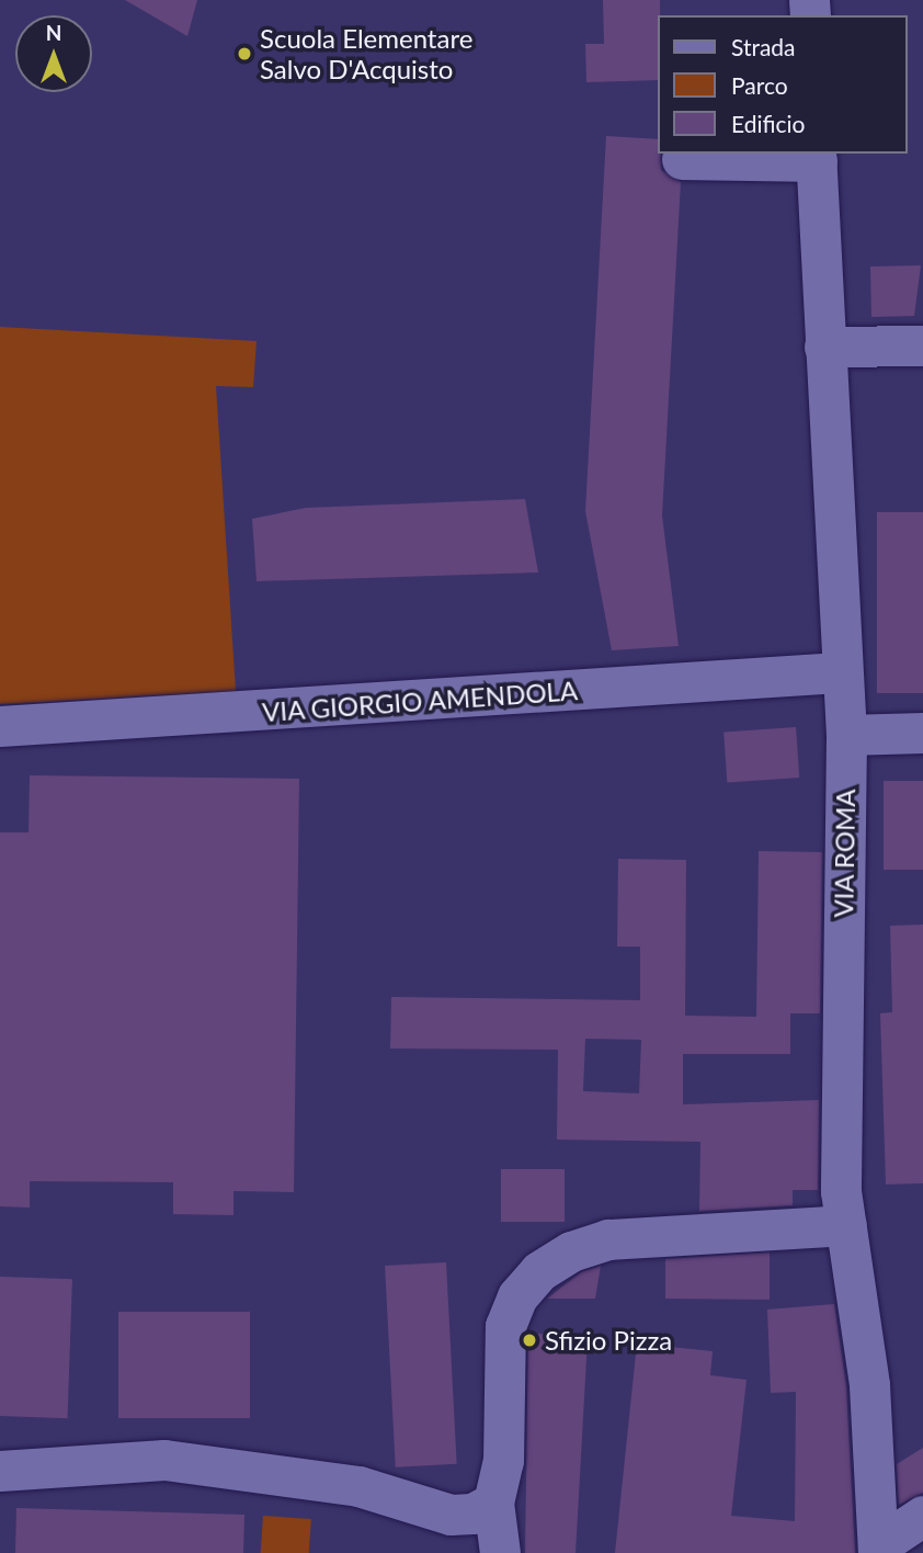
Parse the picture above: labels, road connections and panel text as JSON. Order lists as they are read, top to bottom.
{
  "streets": {
    "street": ["VIA GIORGIO AMENDOLA", "VIA ROMA"]
  },
  "crossings": [
    ["VIA GIORGIO AMENDOLA", "VIA ROMA"]
  ],
  "places": ["Scuola Elementare Salvo D'Acquisto", "Sfizio Pizza"],
  "legend": ["Strada", "Parco", "Edificio"],
  "north": "top"
}
